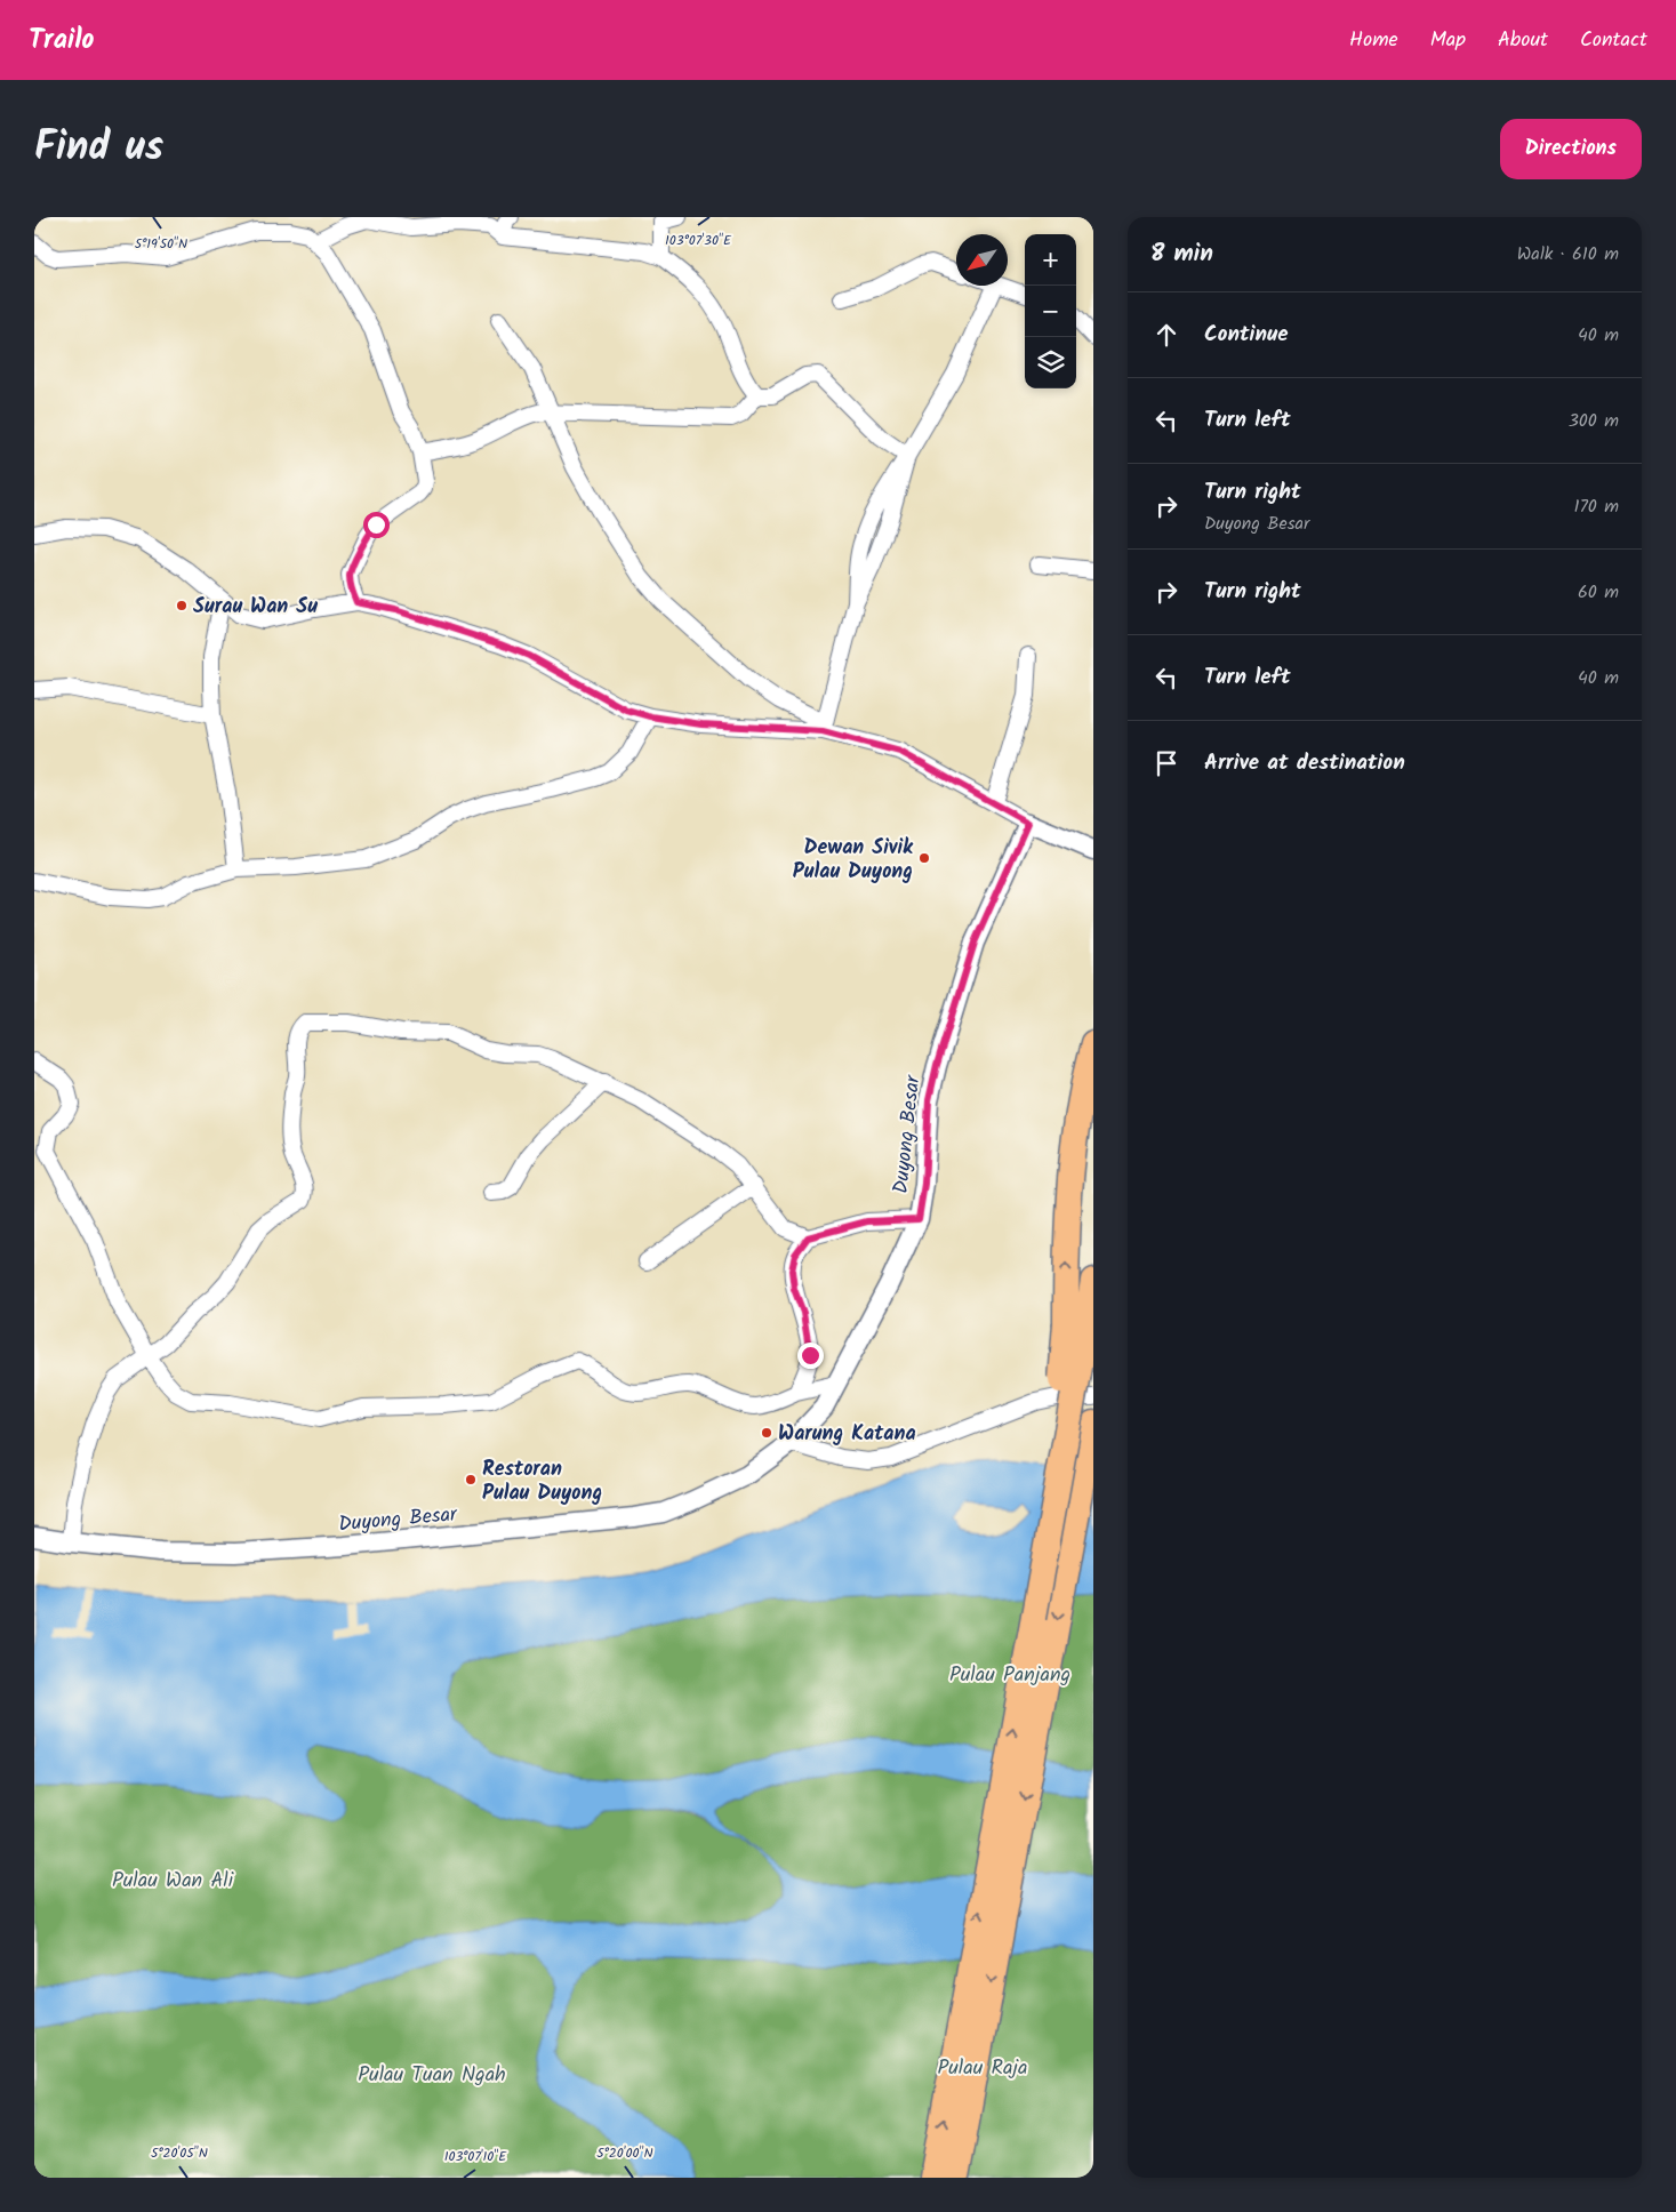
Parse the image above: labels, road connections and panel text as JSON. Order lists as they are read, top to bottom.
{
  "streets": {
    "street": ["Duyong Besar"]
  },
  "parks": [
    "Pulau Panjang",
    "Pulau Wan Ali",
    "Pulau Raja",
    "Pulau Tuan Ngah"
  ],
  "places": [
    "Surau Wan Su",
    "Dewan Sivik Pulau Duyong",
    "Warung Katana",
    "Restoran Pulau Duyong"
  ],
  "north": "bottom left",
  "page": {
    "header": "Trailo",
    "nav": [
      "Home",
      "Map",
      "About",
      "Contact"
    ],
    "title": "Find us",
    "buttons": "Directions",
    "heading": ["8 min", "Walk · 610 m"],
    "map_buttons": ["+", "−"],
    "list": [
      ["Continue", "40 m"],
      ["Turn left", "300 m"],
      ["Turn right", "Duyong Besar", "170 m"],
      ["Turn right", "60 m"],
      ["Turn left", "40 m"],
      "Arrive at destination"
    ]
  },
  "coordinates": [
    "103°07'30\"E",
    "5°19'50\"N",
    "5°20'05\"N",
    "5°20'00\"N",
    "103°07'10\"E"
  ]
}
